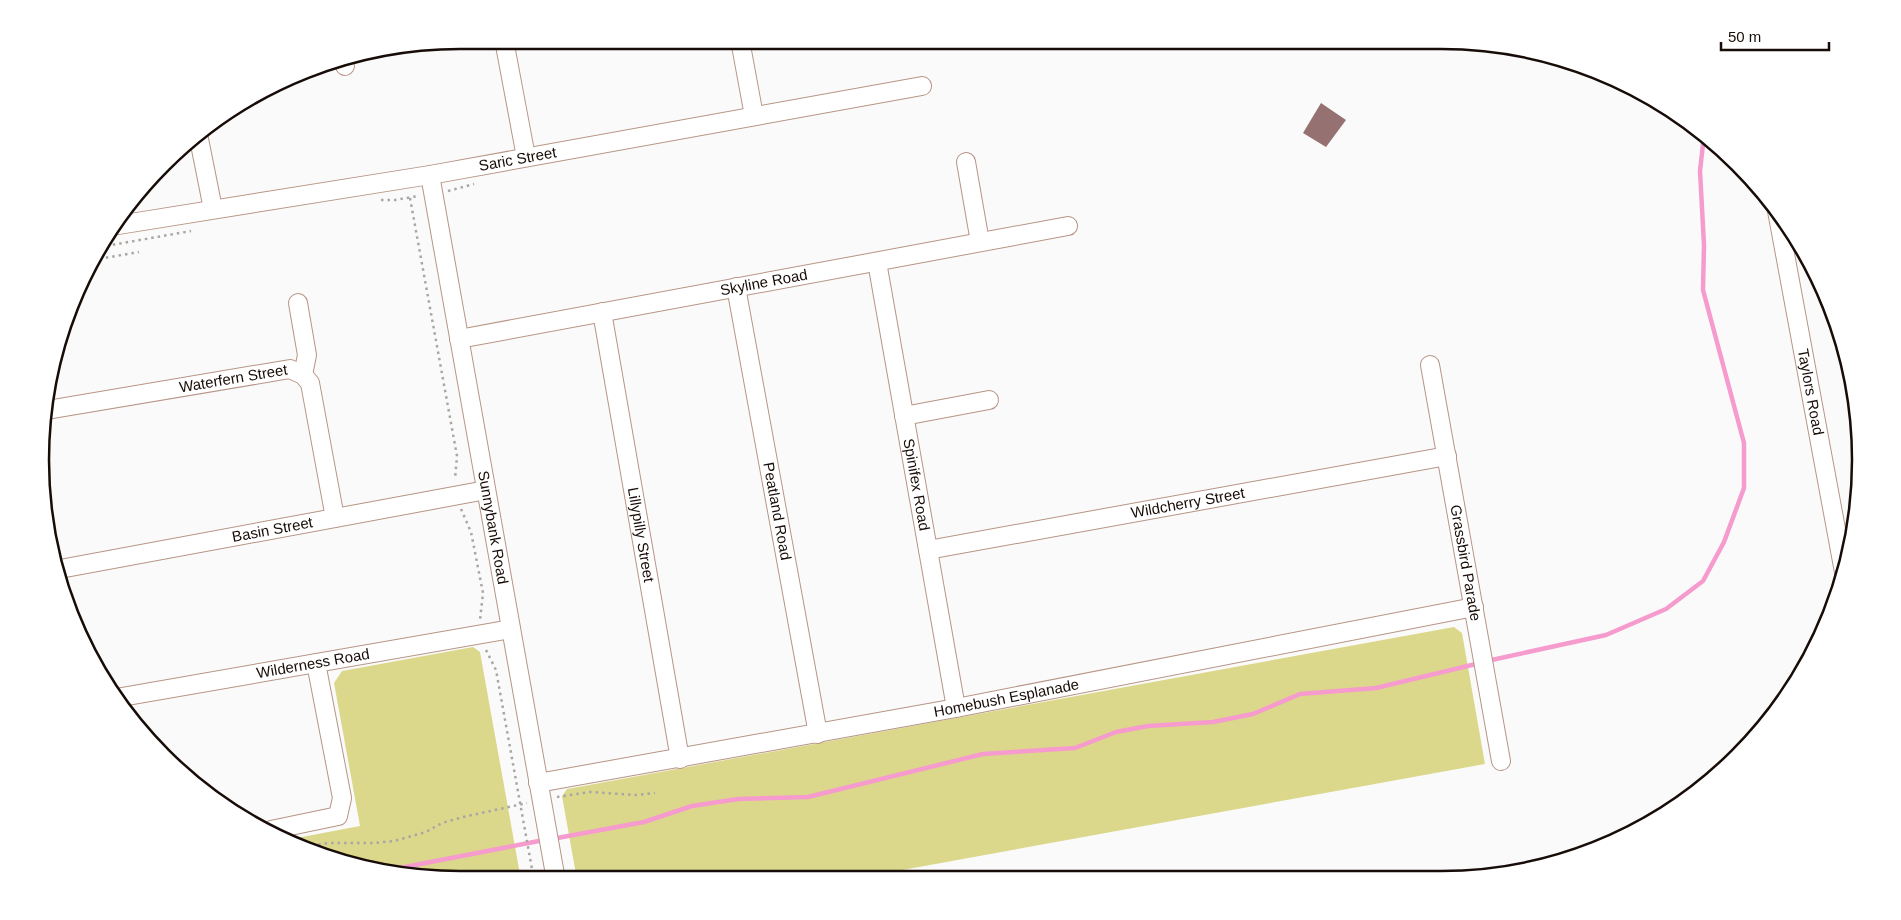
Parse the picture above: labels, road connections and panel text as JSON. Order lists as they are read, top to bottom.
{
  "streets": {
    "street": [
      "Saric Street",
      "Skyline Road",
      "Waterfern Street",
      "Taylors Road",
      "Spinifex Road",
      "Wildcherry Street",
      "Peatland Road",
      "Sunnybank Road",
      "Basin Street",
      "Lillypilly Street",
      "Grassbird Parade",
      "Wilderness Road",
      "Homebush Esplanade"
    ]
  },
  "crossings": [
    ["Saric Street", "Sunnybank Road"],
    ["Skyline Road", "Spinifex Road"],
    ["Skyline Road", "Peatland Road"],
    ["Skyline Road", "Sunnybank Road"],
    ["Skyline Road", "Lillypilly Street"],
    ["Waterfern Street", "Basin Street"],
    ["Spinifex Road", "Wildcherry Street"],
    ["Spinifex Road", "Homebush Esplanade"],
    ["Wildcherry Street", "Grassbird Parade"],
    ["Peatland Road", "Homebush Esplanade"],
    ["Sunnybank Road", "Basin Street"],
    ["Sunnybank Road", "Wilderness Road"],
    ["Sunnybank Road", "Homebush Esplanade"],
    ["Lillypilly Street", "Homebush Esplanade"],
    ["Grassbird Parade", "Homebush Esplanade"]
  ],
  "scale_bar": "50 m"
}
